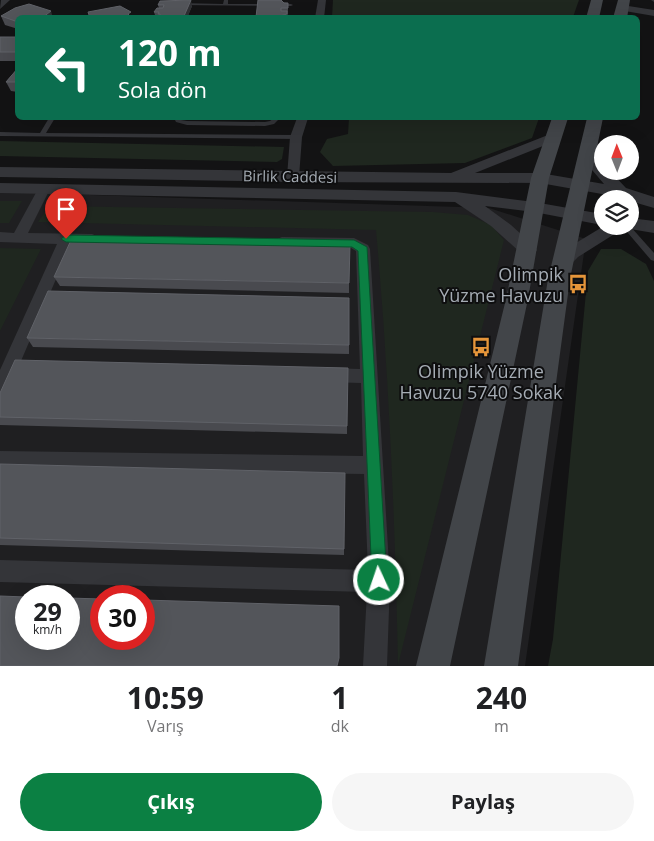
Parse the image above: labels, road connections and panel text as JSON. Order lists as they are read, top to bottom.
{
  "streets": {
    "street": ["Birlik Caddesi"]
  },
  "places": {
    "bus stop": ["Olimpik Yüzme Havuzu", "Olimpik Yüzme Havuzu 5740 Sokak"]
  },
  "north": "top",
  "page": {
    "turn": ["120 m", "Sola dön"],
    "speed": "29 km/h",
    "limit": "30",
    "eta": [
      "10:59",
      "Varış",
      "1",
      "dk",
      "240",
      "m"
    ],
    "buttons": ["Çıkış", "Paylaş"]
  }
}
